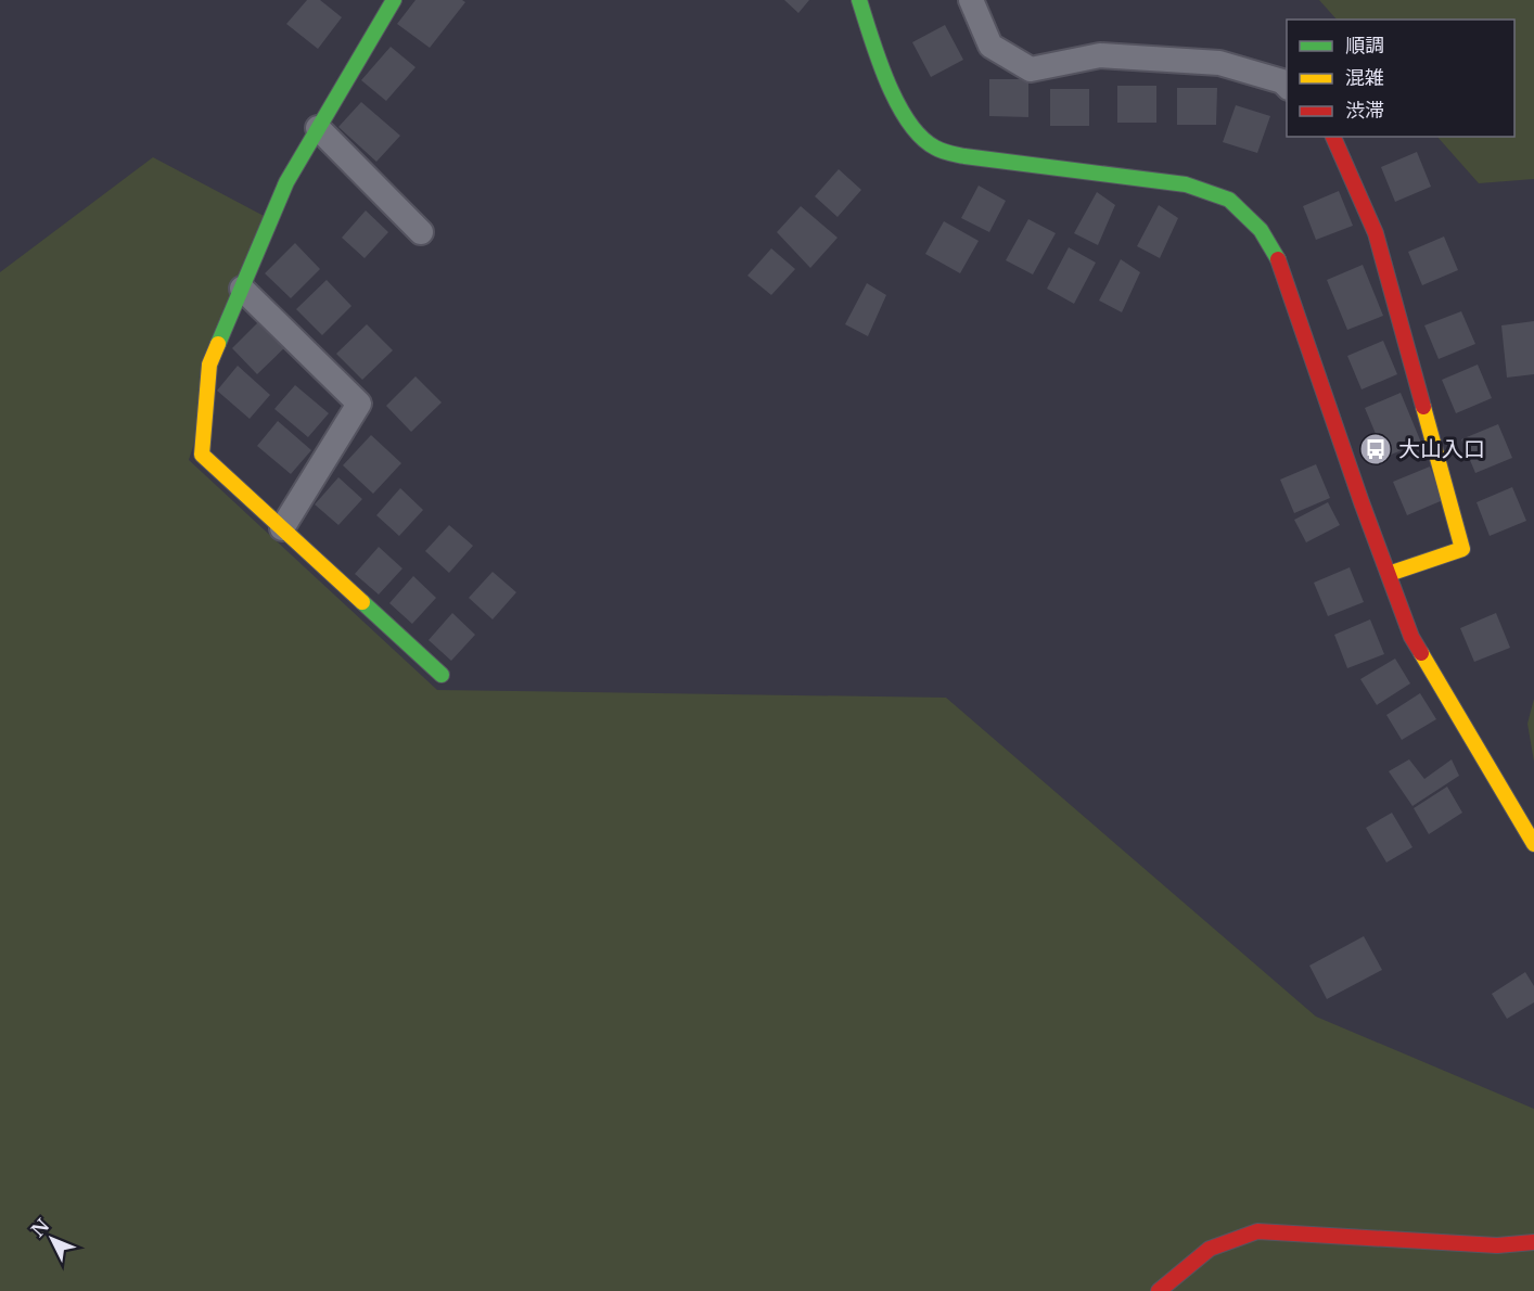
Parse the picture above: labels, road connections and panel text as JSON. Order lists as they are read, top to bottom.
{
  "places": {
    "bus stop": ["大山入口"]
  },
  "legend": ["順調", "混雑", "渋滞"],
  "north": "top left"
}
